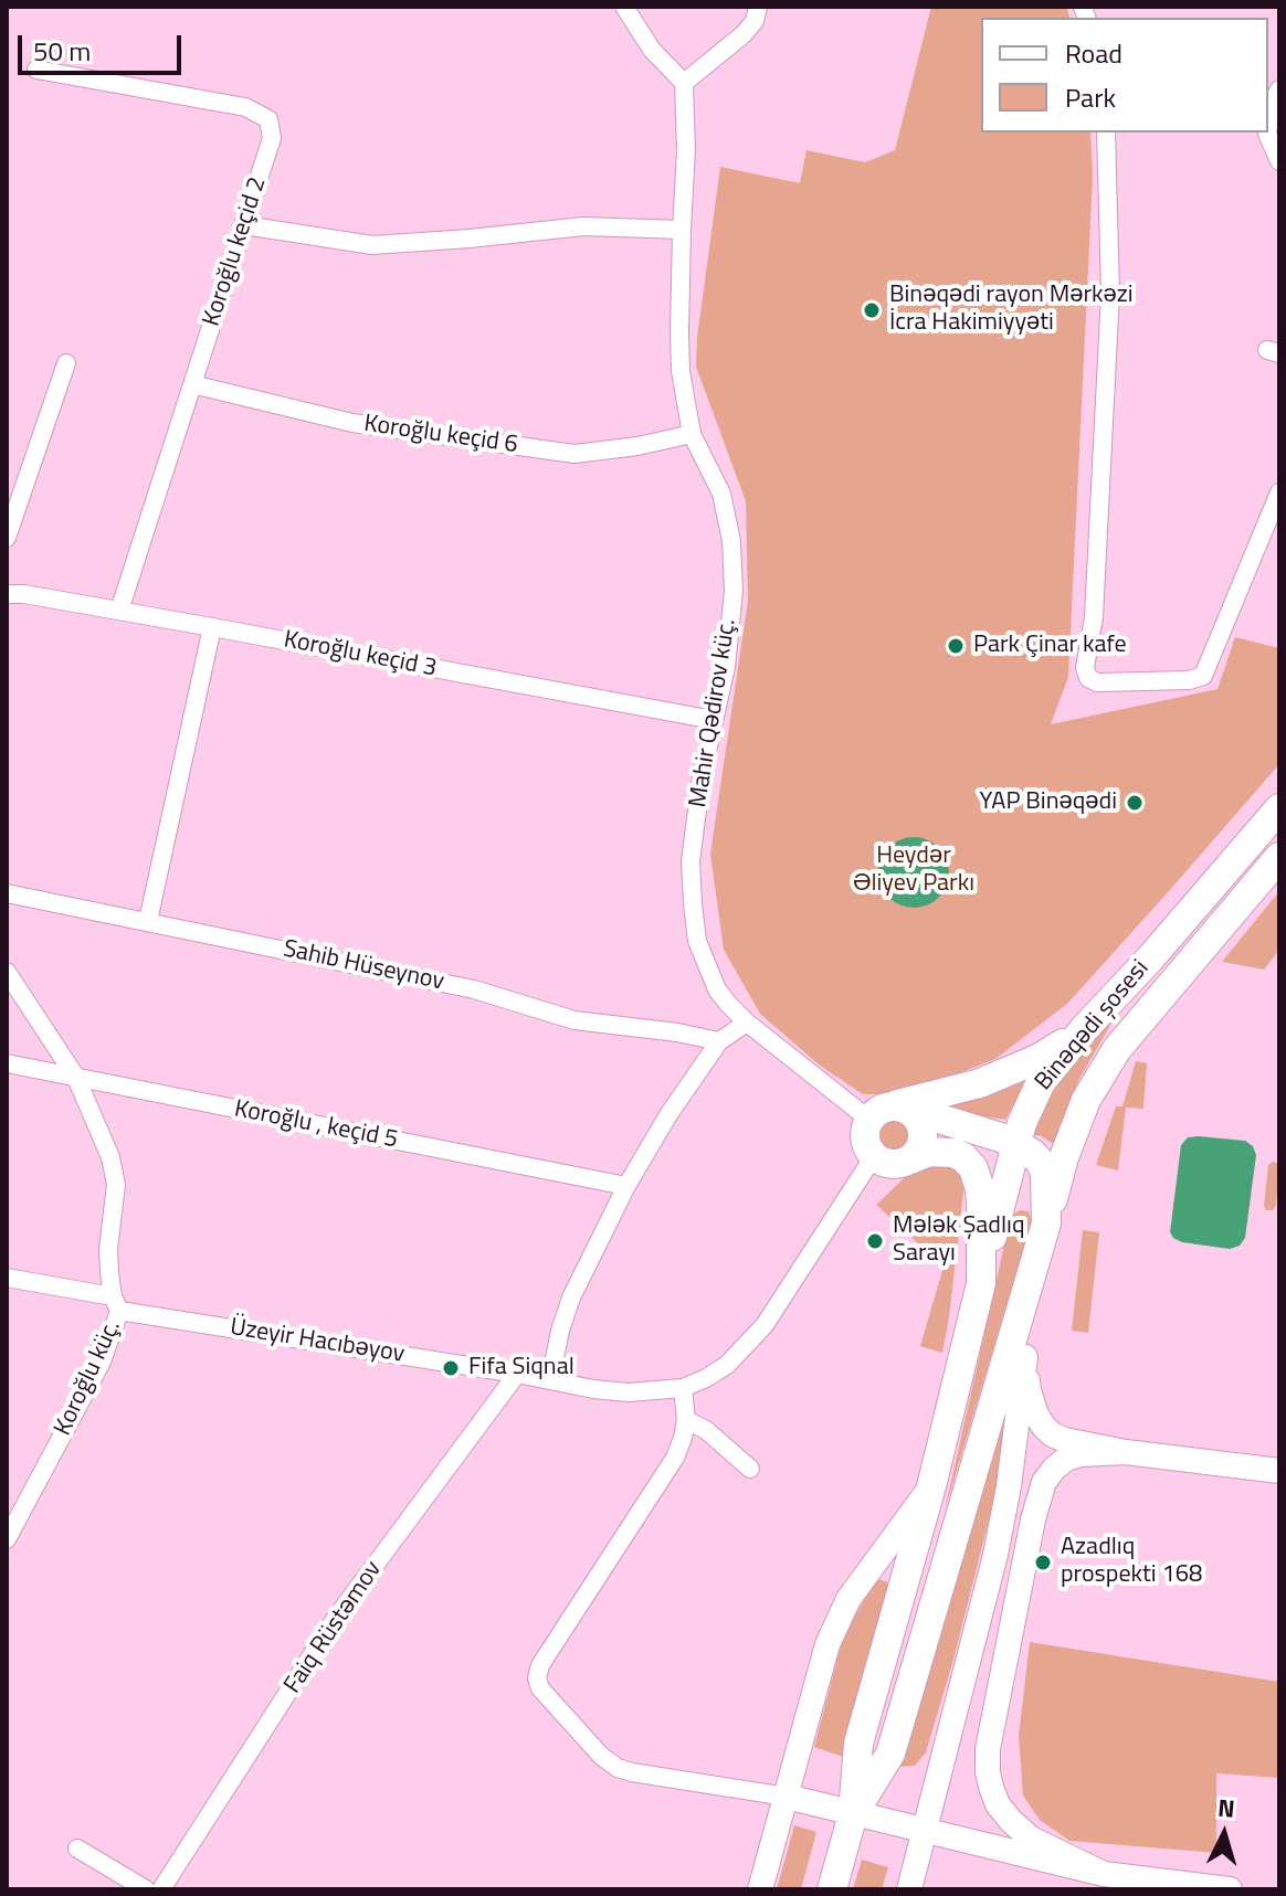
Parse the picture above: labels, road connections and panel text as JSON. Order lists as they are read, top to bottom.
{
  "streets": {
    "main road": ["Binəqədi şosesi"],
    "street": [
      "Koroğlu keçid 2",
      "Koroğlu keçid 6",
      "Koroğlu keçid 3",
      "Mahir Qədirov küç.",
      "Sahib Hüseynov",
      "Koroğlu , keçid 5",
      "Üzeyir Hacıbəyov",
      "Koroğlu küç.",
      "Faiq Rüstəmov"
    ]
  },
  "crossings": [
    ["Koroğlu keçid 2", "Koroğlu keçid 6"],
    ["Koroğlu keçid 2", "Koroğlu keçid 3"],
    ["Koroğlu keçid 6", "Mahir Qədirov küç."],
    ["Koroğlu keçid 3", "Mahir Qədirov küç."],
    ["Koroğlu , keçid 5", "Koroğlu küç."],
    ["Üzeyir Hacıbəyov", "Koroğlu küç."],
    ["Üzeyir Hacıbəyov", "Faiq Rüstəmov"]
  ],
  "parks": ["Heydər Əliyev Parkı"],
  "places": [
    "Binəqədi rayon Mərkəzi İcra Hakimiyyəti",
    "Park Çinar kafe",
    "YAP Binəqədi",
    "Mələk Şadlıq Sarayı",
    "Fifa Siqnal",
    "Azadlıq prospekti 168"
  ],
  "legend": ["Road", "Park"],
  "scale_bar": "50 m",
  "north": "top"
}
